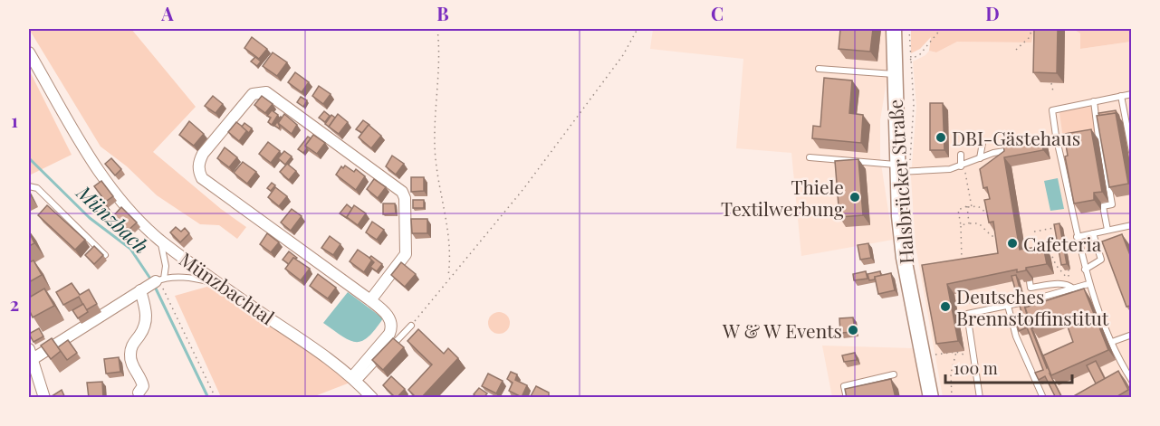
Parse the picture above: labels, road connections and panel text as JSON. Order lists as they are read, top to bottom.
{
  "streets": {
    "main road": ["Halsbrücker Straße"],
    "street": ["Münzbachtal"]
  },
  "water": ["Münzbach"],
  "places": [
    "DBI-Gästehaus",
    "Thiele Textilwerbung",
    "Cafeteria",
    "Deutsches Brennstoffinstitut",
    "W & W Events"
  ],
  "scale_bar": "100 m",
  "grid": {
    "columns": [
      "A",
      "B",
      "C",
      "D"
    ],
    "rows": ["1", "2"]
  }
}
